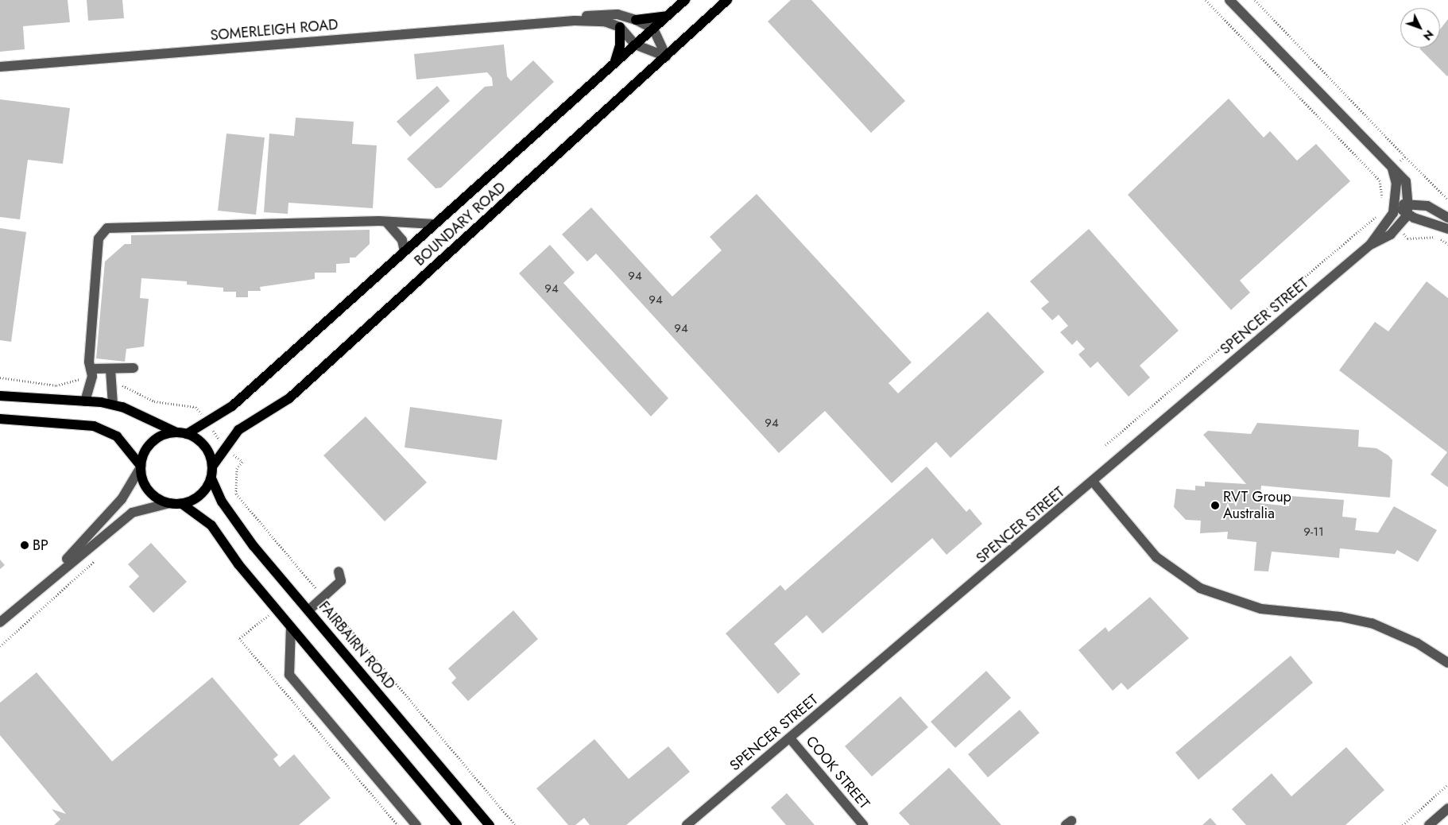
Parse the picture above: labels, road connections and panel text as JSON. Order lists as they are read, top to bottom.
{
  "streets": {
    "main road": ["BOUNDARY ROAD", "FAIRBAIRN ROAD"],
    "street": ["SOMERLEIGH ROAD", "SPENCER STREET", "COOK STREET"]
  },
  "crossings": [
    ["SOMERLEIGH ROAD", "BOUNDARY ROAD"],
    ["BOUNDARY ROAD", "FAIRBAIRN ROAD"],
    ["SPENCER STREET", "COOK STREET"]
  ],
  "places": ["RVT Group Australia", "BP"],
  "house_numbers": [
    "94",
    "94",
    "94",
    "94",
    "94",
    "9-11"
  ],
  "north": "bottom right"
}
